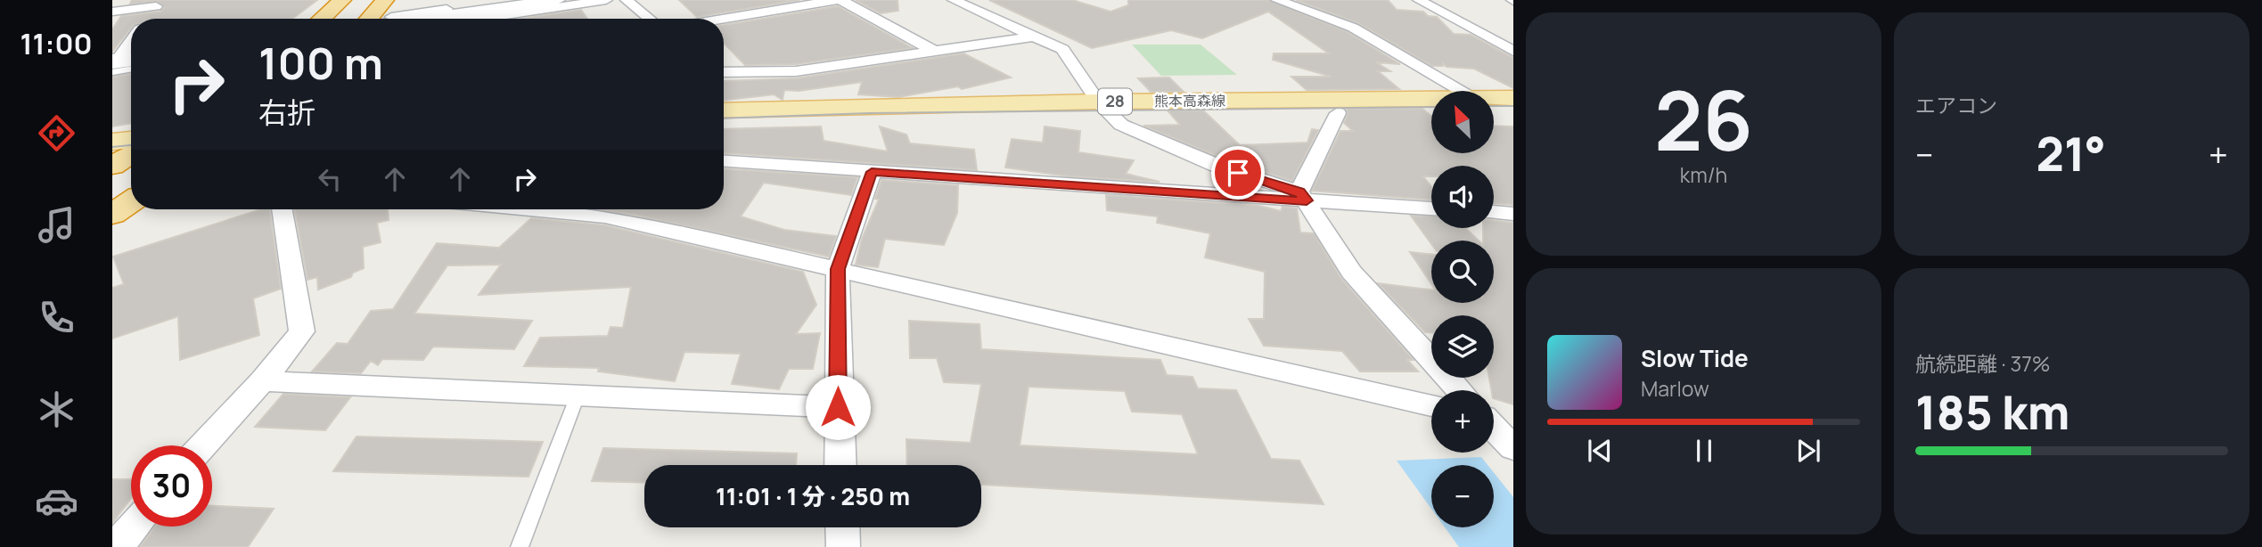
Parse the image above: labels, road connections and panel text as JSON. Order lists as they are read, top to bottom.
{
  "streets": {
    "main road": ["熊本高森線", "28"]
  },
  "north": "top left",
  "page": {
    "tabs": "11:00",
    "tile": [
      ["26", "km/h"],
      "エアコン",
      ["航続距離 · 37%", "185 km"]
    ],
    "turn": ["100 m", "右折"],
    "map_buttons": ["+", "−"],
    "heat": ["−", "21°", "+"],
    "song": ["Slow Tide", "Marlow"],
    "limit": "30",
    "trip": "11:01 · 1 分 · 250 m"
  }
}
